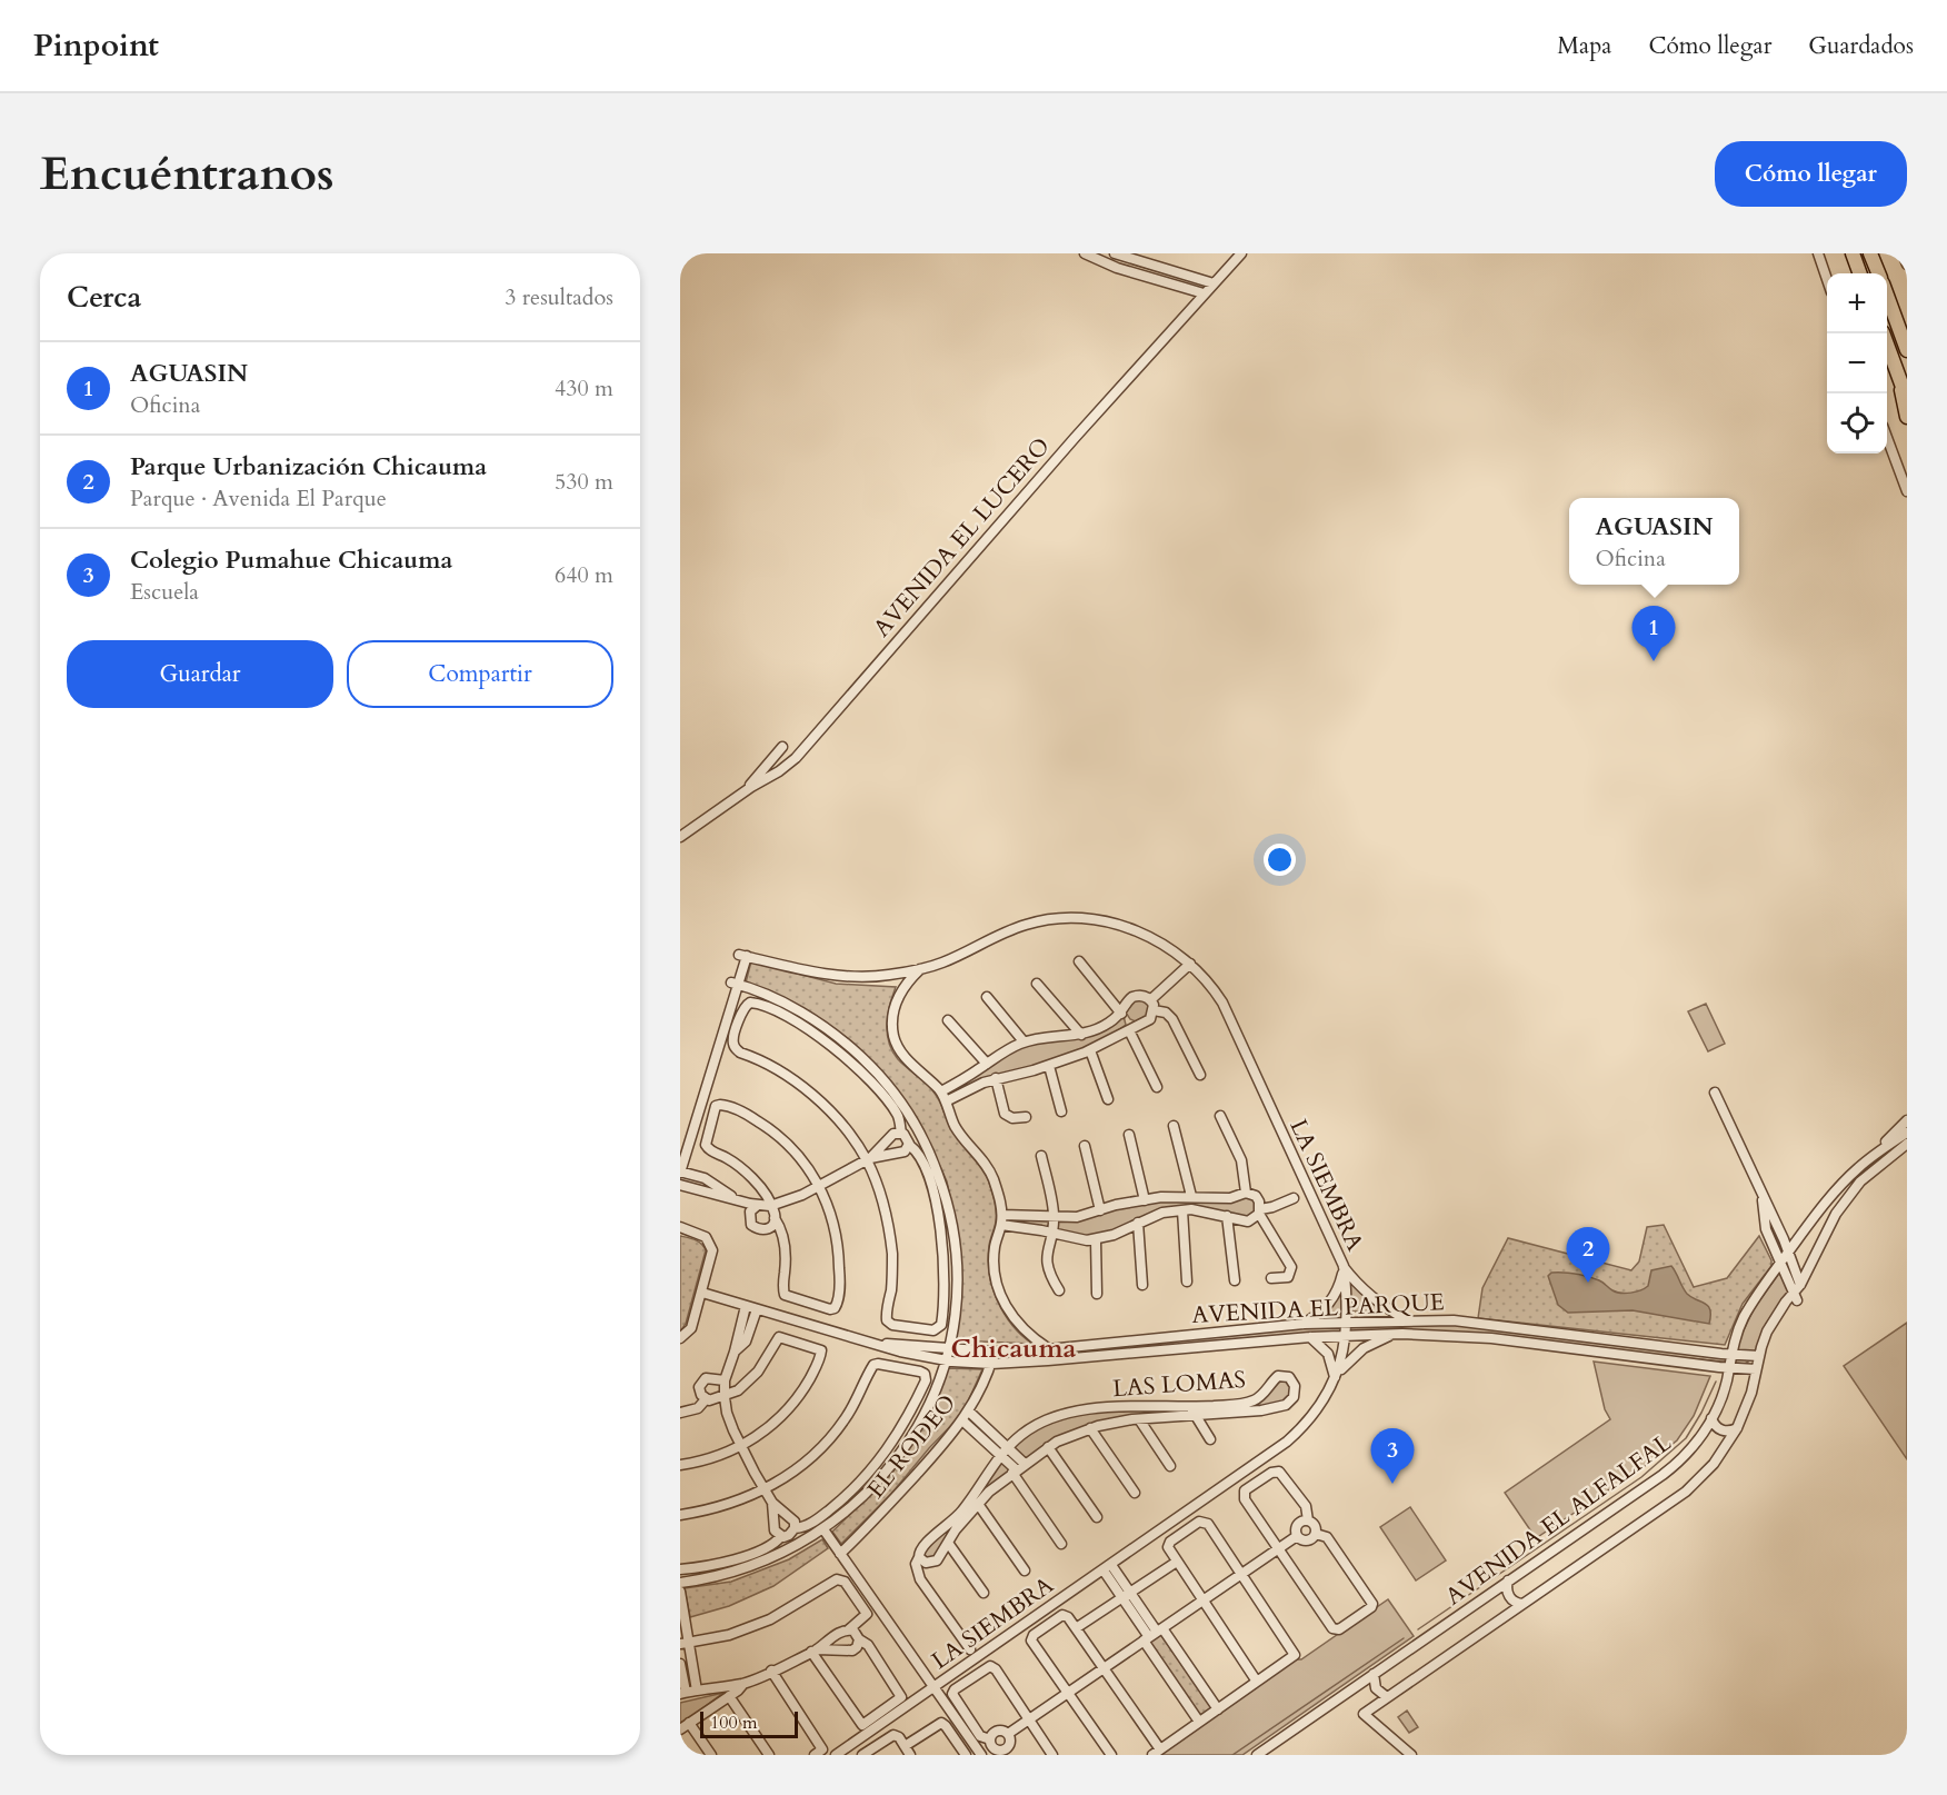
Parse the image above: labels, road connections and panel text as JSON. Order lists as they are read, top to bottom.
{
  "streets": {
    "street": [
      "AVENIDA EL LUCERO",
      "LA SIEMBRA",
      "AVENIDA EL PARQUE",
      "LAS LOMAS",
      "EL RODEO",
      "AVENIDA EL ALFALFAL"
    ]
  },
  "crossings": [
    ["LA SIEMBRA", "AVENIDA EL PARQUE"],
    ["LA SIEMBRA", "EL RODEO"],
    ["AVENIDA EL PARQUE", "EL RODEO"],
    ["AVENIDA EL PARQUE", "AVENIDA EL ALFALFAL"]
  ],
  "districts": ["Chicauma"],
  "scale_bar": "100 m",
  "page": {
    "header": "Pinpoint",
    "nav": ["Mapa", "Cómo llegar", "Guardados"],
    "buttons": [
      "Cómo llegar",
      ["Guardar", "Compartir"]
    ],
    "title": "Encuéntranos",
    "heading": ["Cerca", "3 resultados"],
    "map_buttons": ["+", "−"],
    "list": [
      {
        "mark": "1",
        "name": "AGUASIN",
        "note": "Oficina",
        "value": "430 m"
      },
      {
        "mark": "2",
        "name": "Parque Urbanización Chicauma",
        "note": "Parque · Avenida El Parque",
        "value": "530 m"
      },
      {
        "mark": "3",
        "name": "Colegio Pumahue Chicauma",
        "note": "Escuela",
        "value": "640 m"
      }
    ],
    "popup": ["AGUASIN", "Oficina"],
    "pins": ["1", "2", "3"],
    "scale": "100 m"
  }
}
